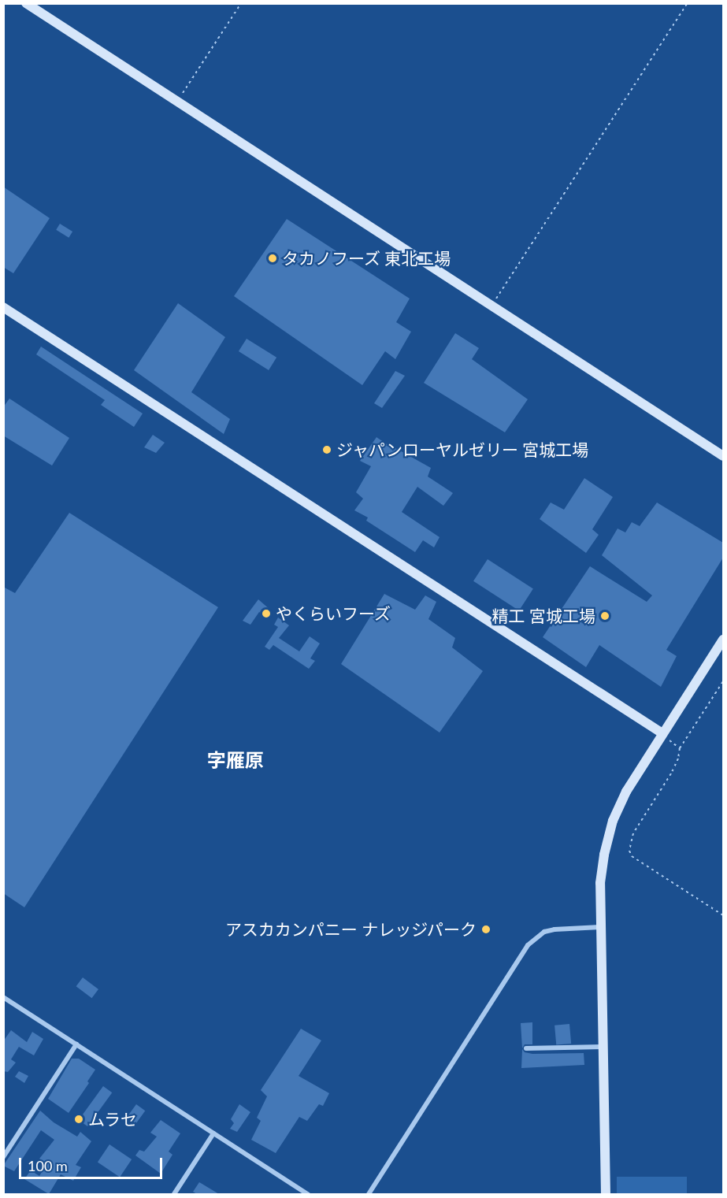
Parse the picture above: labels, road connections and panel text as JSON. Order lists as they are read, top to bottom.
{
  "districts": ["字雁原"],
  "places": [
    "タカノフーズ 東北工場",
    "ジャパンローヤルゼリー 宮城工場",
    "やくらいフーズ",
    "精工 宮城工場",
    "アスカカンパニー ナレッジパーク",
    "ムラセ"
  ],
  "scale_bar": "100 m"
}
